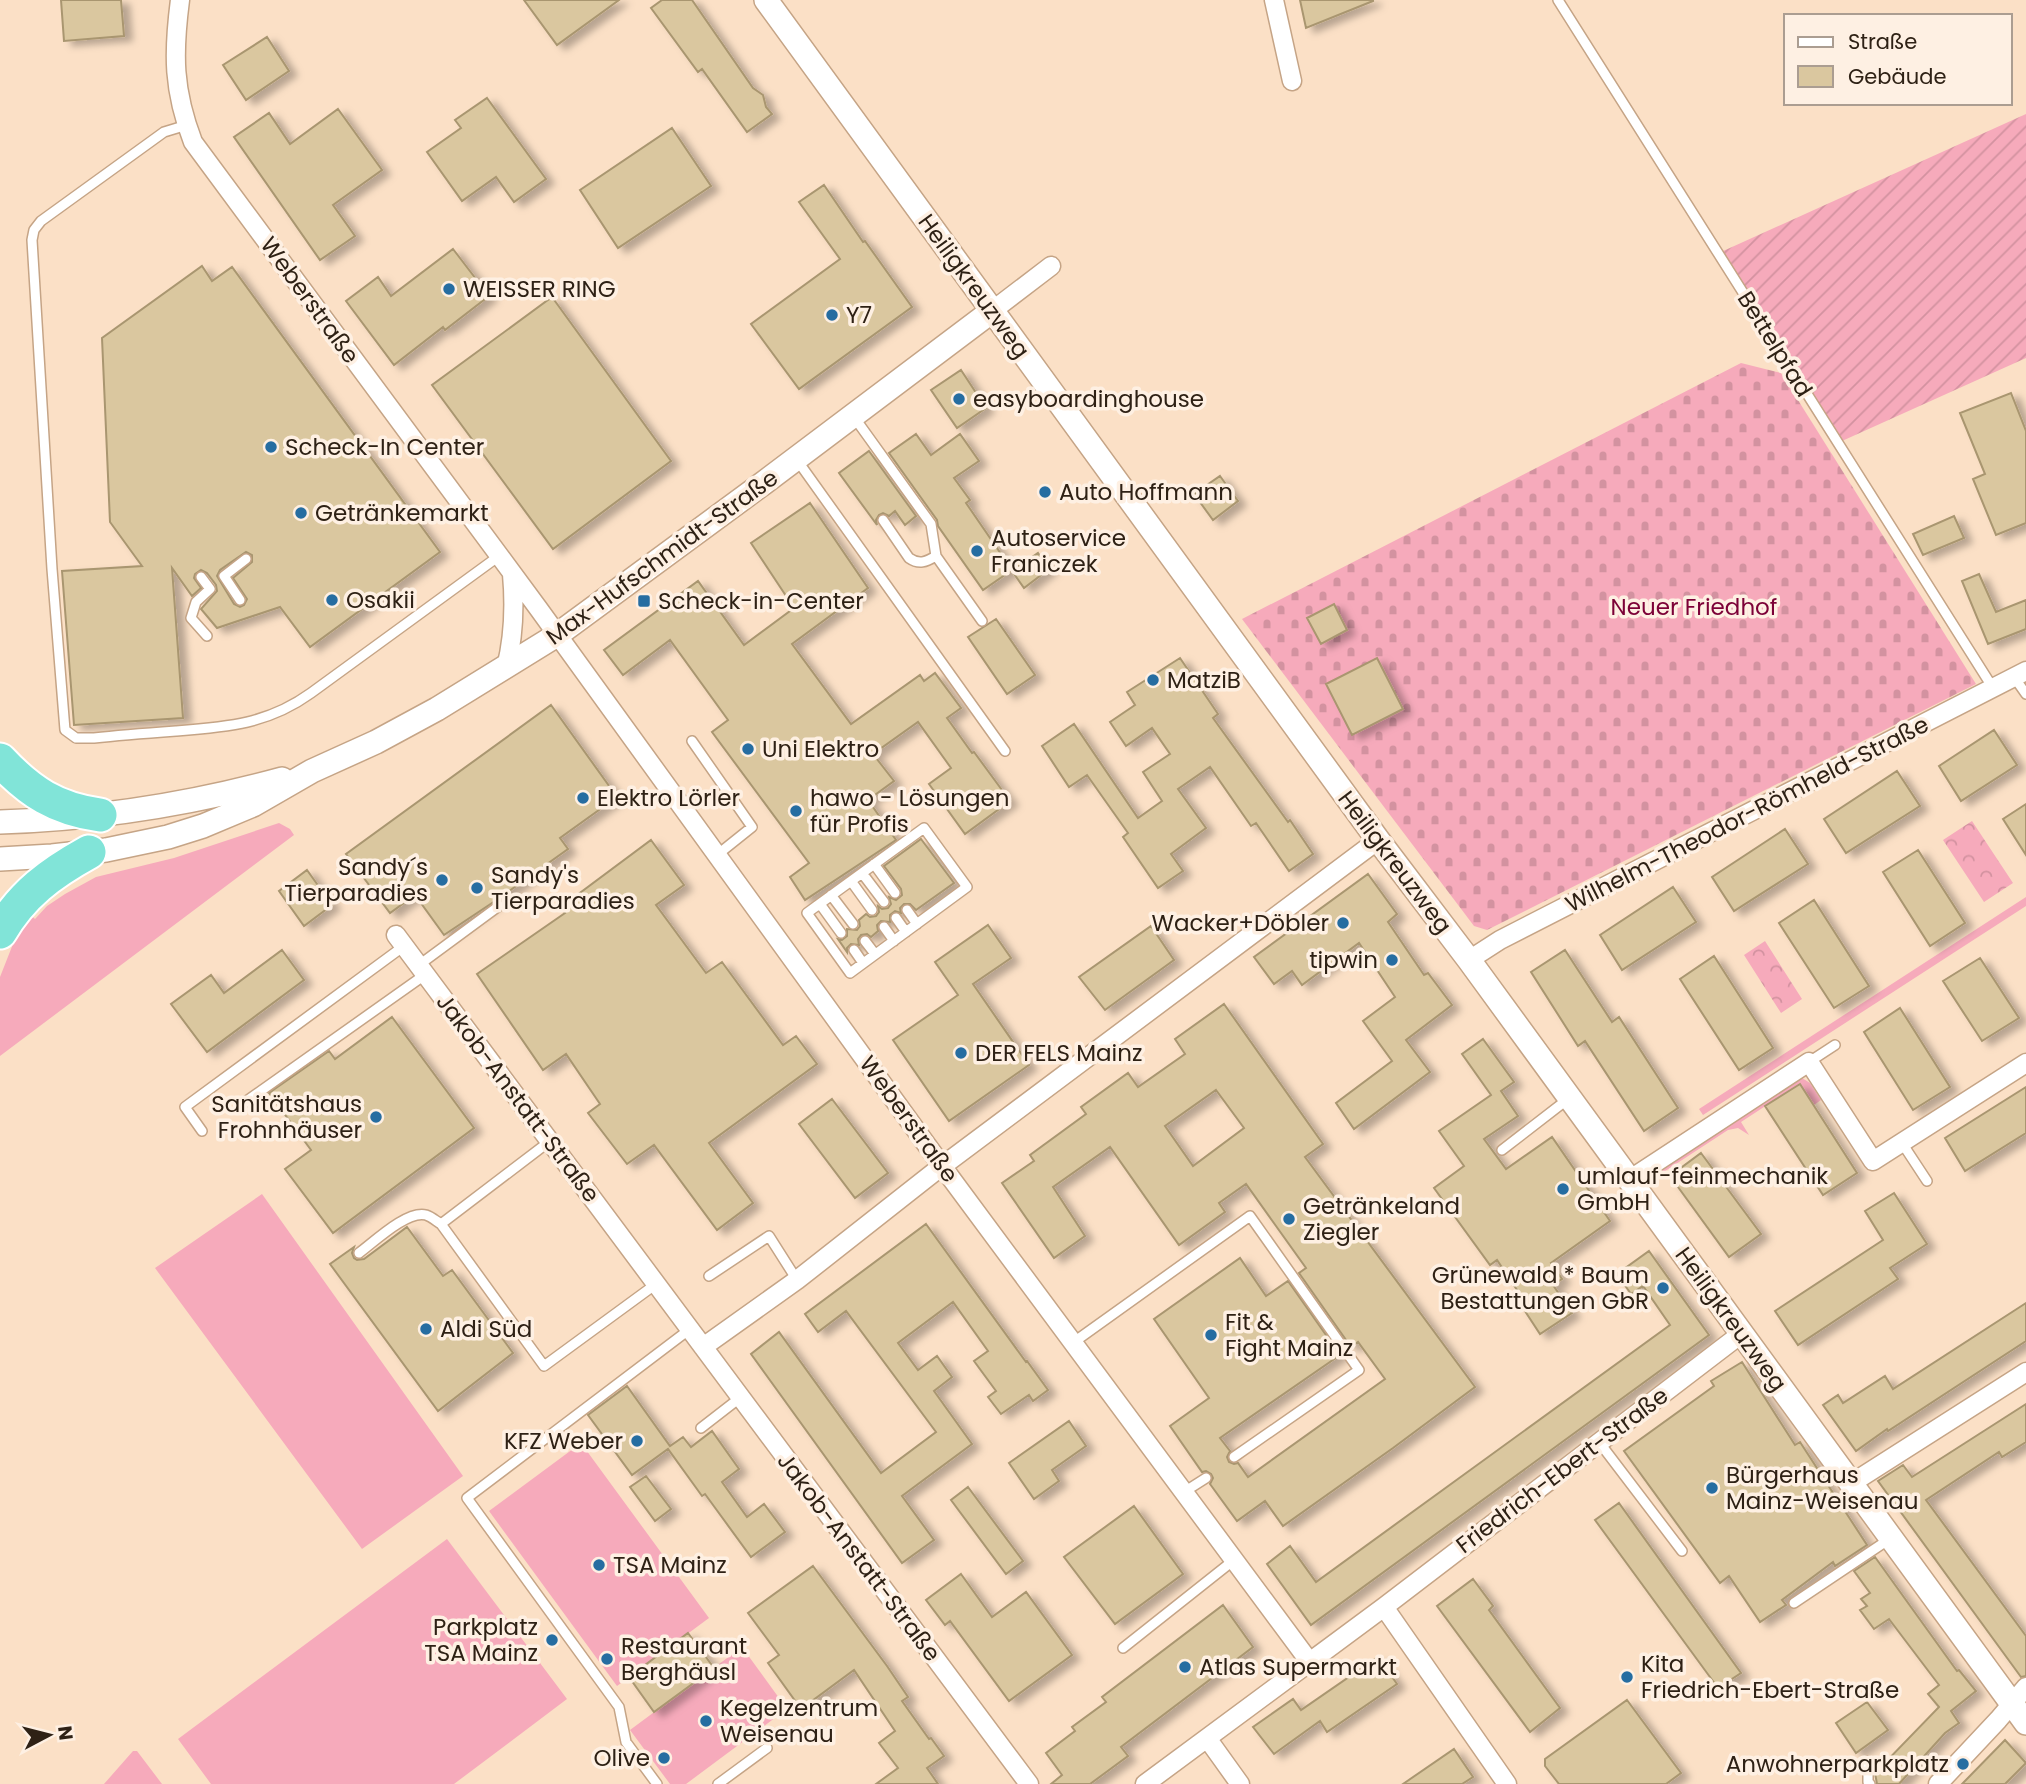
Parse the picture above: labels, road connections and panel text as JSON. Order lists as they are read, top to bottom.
{
  "streets": {
    "street": [
      "Heiligkreuzweg",
      "Weberstraße",
      "Max-Hufschmidt-Straße",
      "Wilhelm-Theodor-Römheld-Straße",
      "Jakob-Anstatt-Straße",
      "Friedrich-Ebert-Straße"
    ],
    "lane": ["Bettelpfad"]
  },
  "crossings": [
    ["Heiligkreuzweg", "Max-Hufschmidt-Straße"],
    ["Heiligkreuzweg", "Wilhelm-Theodor-Römheld-Straße"],
    ["Heiligkreuzweg", "Friedrich-Ebert-Straße"],
    ["Weberstraße", "Max-Hufschmidt-Straße"],
    ["Weberstraße", "Friedrich-Ebert-Straße"],
    ["Bettelpfad", "Wilhelm-Theodor-Römheld-Straße"]
  ],
  "parks": ["Neuer Friedhof"],
  "places": {
    "other": [
      "WEISSER RING",
      "Y7",
      "easyboardinghouse",
      "Scheck-In Center",
      "Auto Hoffmann",
      "Getränkemarkt",
      "Autoservice Franiczek",
      "Osakii",
      "MatziB",
      "Uni Elektro",
      "Elektro Lörler",
      "hawo - Lösungen für Profis",
      "Sandy´s Tierparadies",
      "Sandy's Tierparadies",
      "Wacker+Döbler",
      "tipwin",
      "DER FELS Mainz",
      "Sanitätshaus Frohnhäuser",
      "umlauf-feinmechanik GmbH",
      "Getränkeland Ziegler",
      "Grünewald * Baum Bestattungen GbR",
      "Aldi Süd",
      "Fit & Fight Mainz",
      "KFZ Weber",
      "Bürgerhaus Mainz-Weisenau",
      "TSA Mainz",
      "Parkplatz TSA Mainz",
      "Restaurant Berghäusl",
      "Atlas Supermarkt",
      "Kita Friedrich-Ebert-Straße",
      "Kegelzentrum Weisenau",
      "Olive",
      "Anwohnerparkplatz"
    ],
    "transit": ["Scheck-in-Center"]
  },
  "legend": ["Straße", "Gebäude"],
  "north": "right"
}
